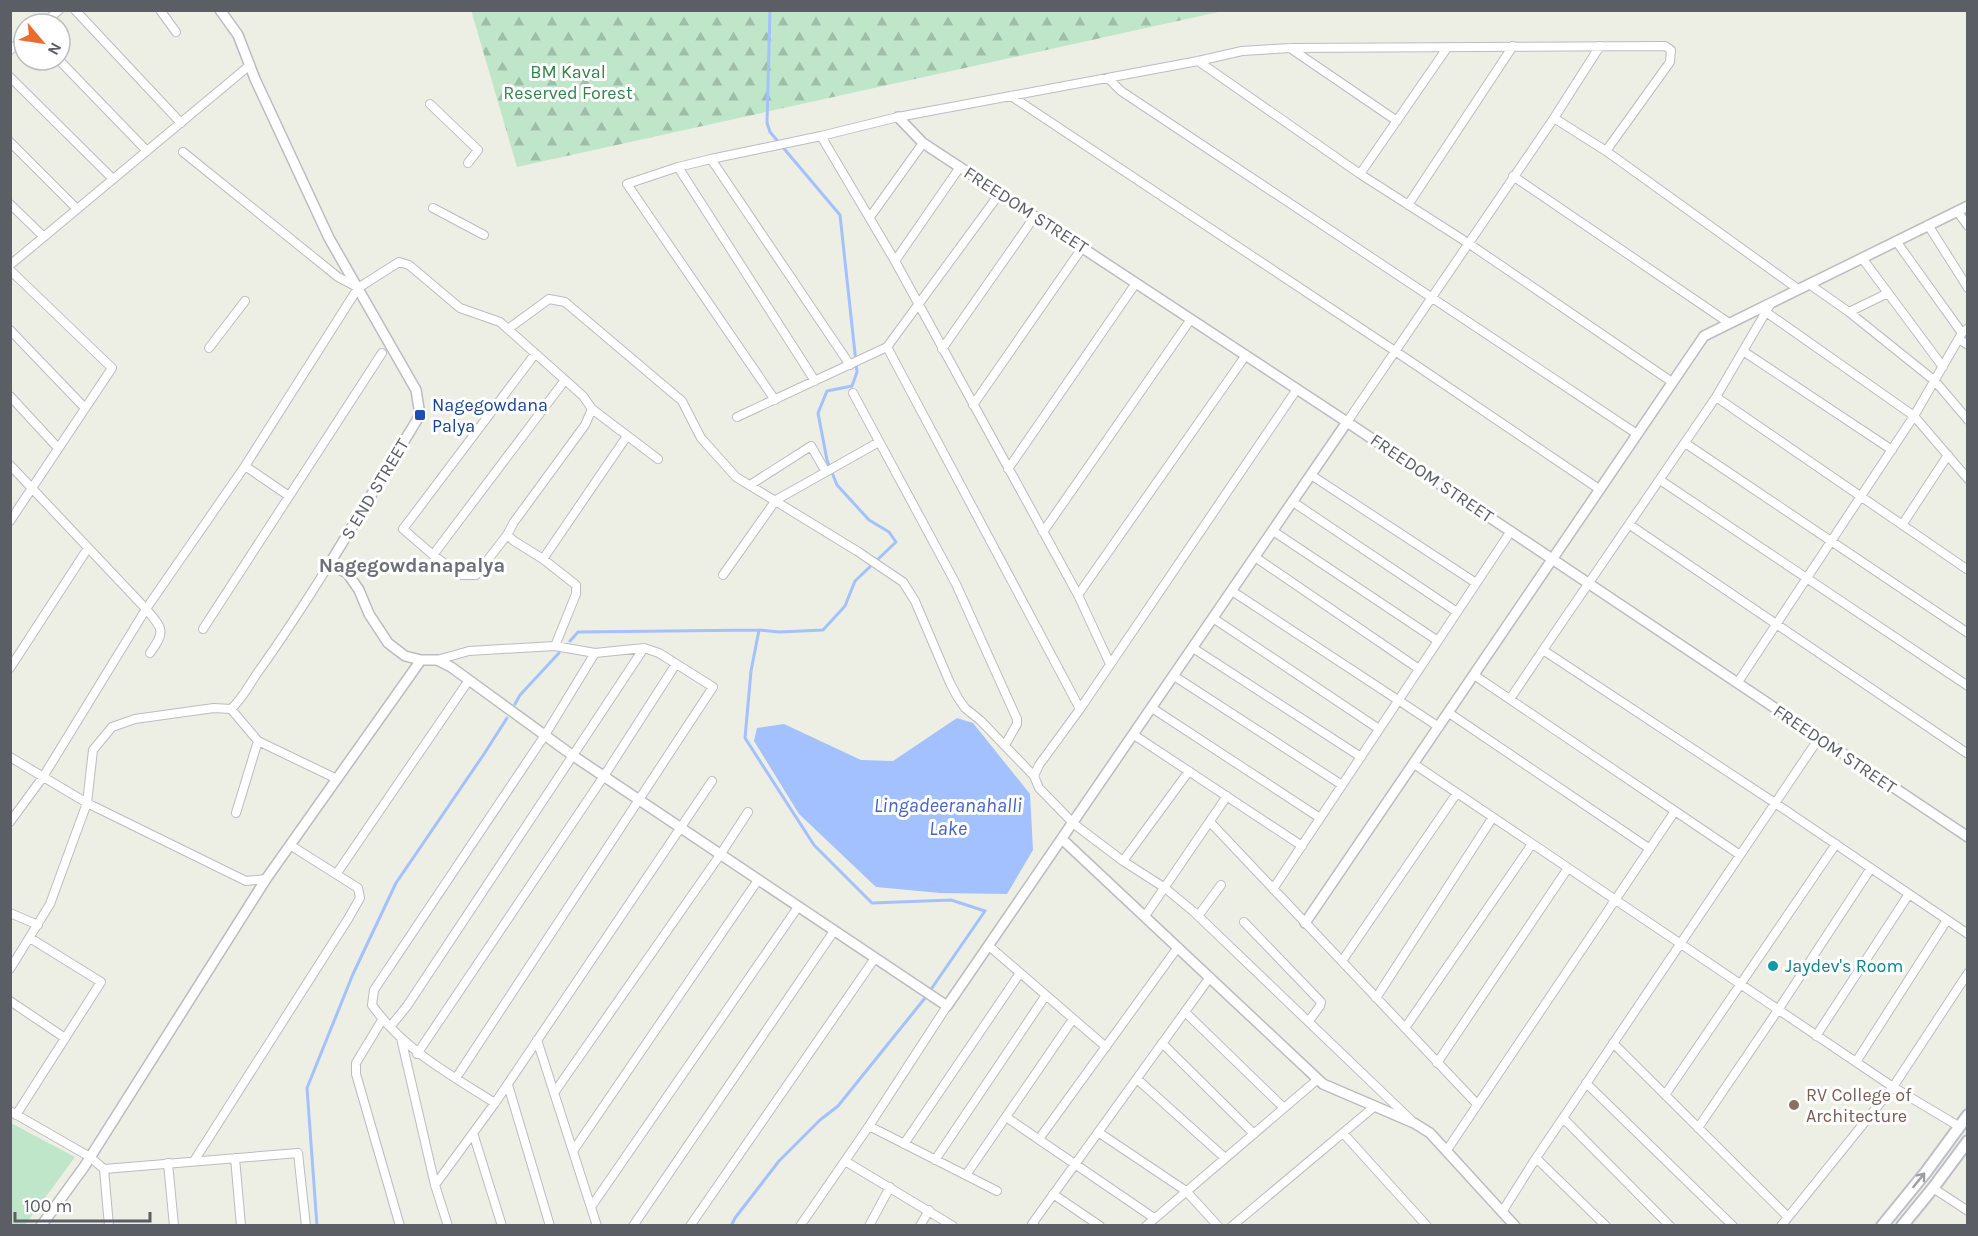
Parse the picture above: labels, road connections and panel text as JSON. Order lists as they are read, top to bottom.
{
  "streets": {
    "street": ["FREEDOM STREET", "S END STREET"]
  },
  "districts": ["Nagegowdanapalya"],
  "water": ["Lingadeeranahalli Lake"],
  "parks": ["BM Kaval Reserved Forest"],
  "places": {
    "transit": ["Nagegowdana Palya"],
    "other": ["Jaydev's Room", "RV College of Architecture"]
  },
  "scale_bar": "100 m",
  "north": "bottom right"
}
